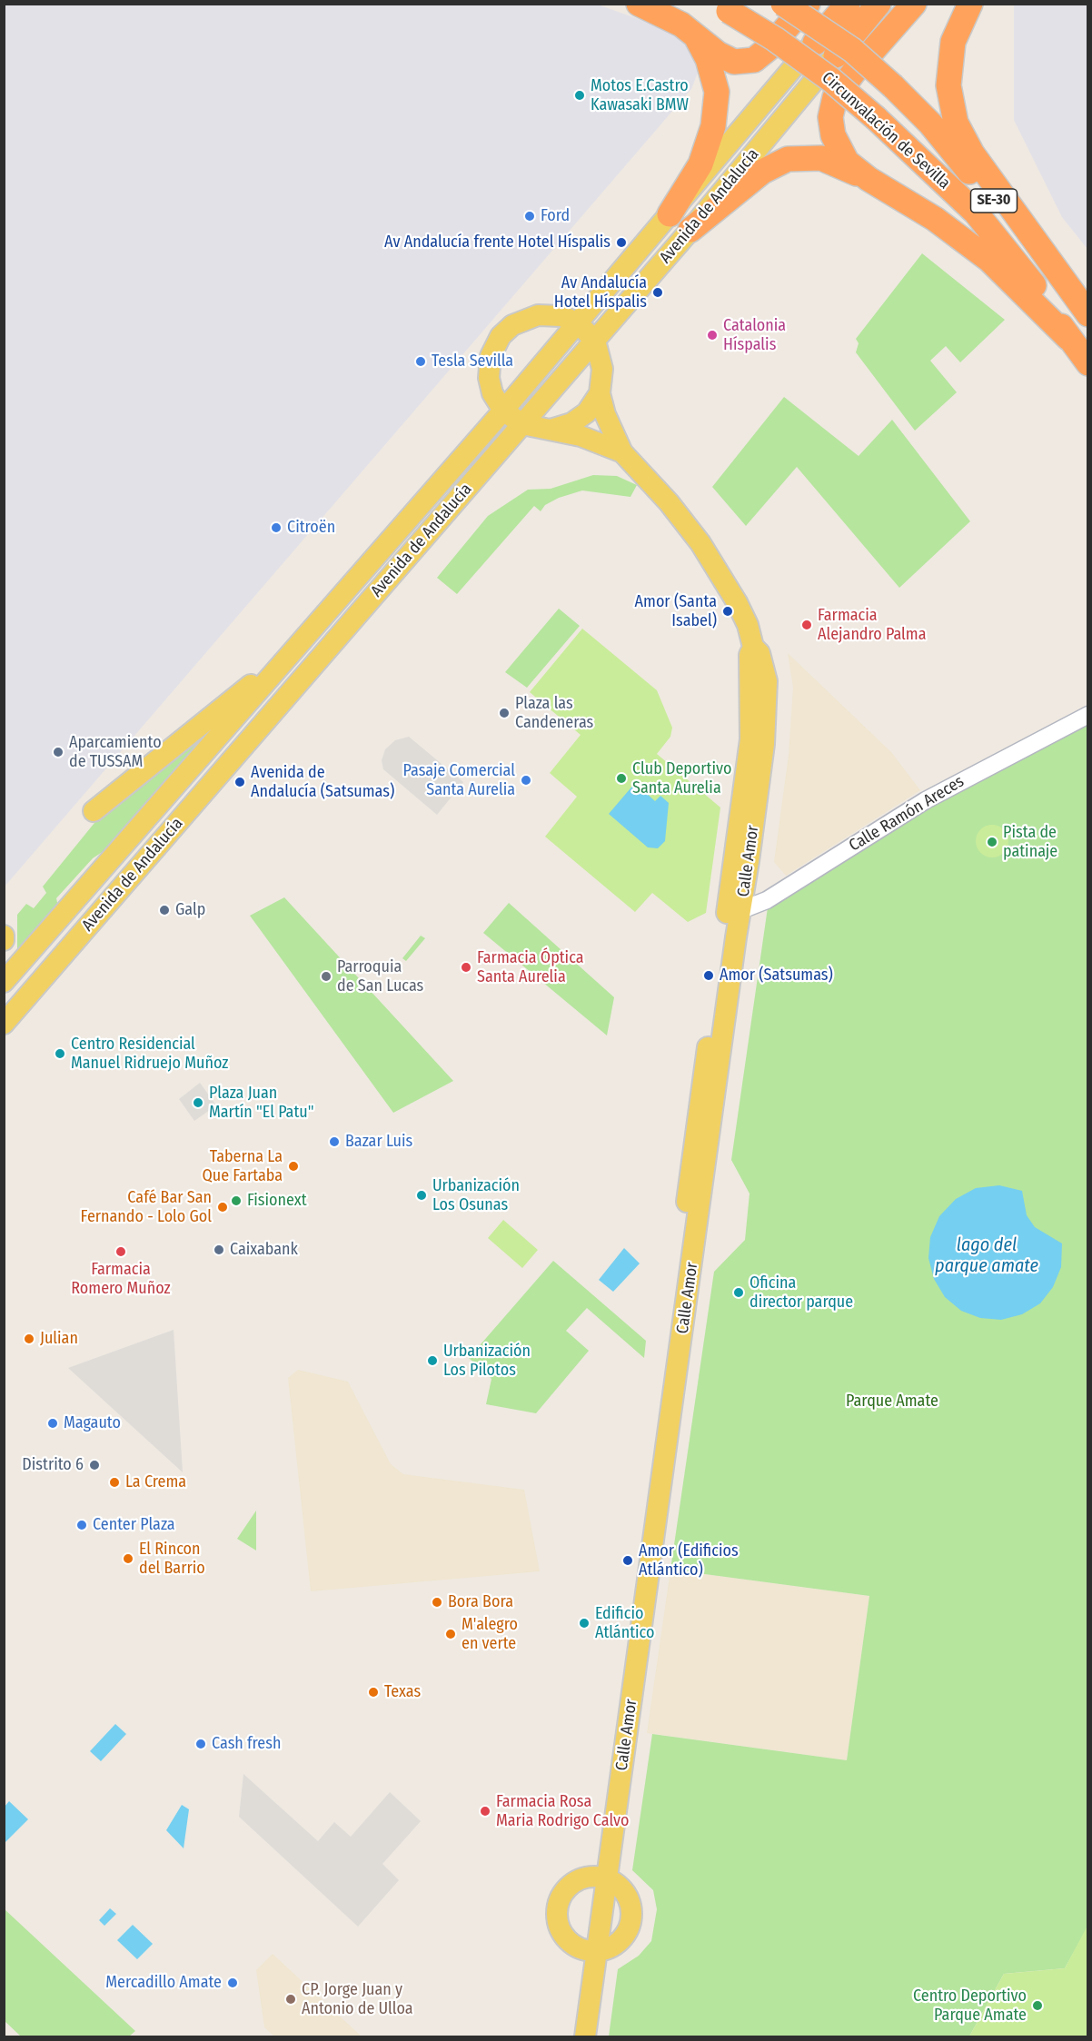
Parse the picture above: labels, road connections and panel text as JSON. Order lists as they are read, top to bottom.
{
  "streets": {
    "highway": ["Circunvalación de Sevilla", "SE-30"],
    "main road": ["Avenida de Andalucía", "Calle Amor"],
    "street": ["Calle Ramón Areces"]
  },
  "crossings": [
    ["Avenida de Andalucía", "Calle Amor"],
    ["Calle Ramón Areces", "Calle Amor"]
  ],
  "water": ["lago del parque amate"],
  "parks": ["Parque Amate"],
  "places": [
    "Motos E.Castro Kawasaki BMW",
    "Ford",
    "Av Andalucía frente Hotel Híspalis",
    "Av Andalucía Hotel Híspalis",
    "Catalonia Híspalis",
    "Tesla Sevilla",
    "Citroën",
    "Amor (Santa Isabel)",
    "Farmacia Alejandro Palma",
    "Plaza las Candeneras",
    "Aparcamiento de TUSSAM",
    "Club Deportivo Santa Aurelia",
    "Pasaje Comercial Santa Aurelia",
    "Avenida de Andalucía (Satsumas)",
    "Pista de patinaje",
    "Galp",
    "Farmacia Óptica Santa Aurelia",
    "Amor (Satsumas)",
    "Parroquia de San Lucas",
    "Centro Residencial Manuel Ridruejo Muñoz",
    "Plaza Juan Martín \"El Patu\"",
    "Bazar Luis",
    "Taberna La Que Fartaba",
    "Urbanización Los Osunas",
    "Fisionext",
    "Café Bar San Fernando - Lolo Gol",
    "Caixabank",
    "Farmacia Romero Muñoz",
    "Oficina director parque",
    "Julian",
    "Urbanización Los Pilotos",
    "Magauto",
    "Distrito 6",
    "La Crema",
    "Center Plaza",
    "El Rincon del Barrio",
    "Amor (Edificios Atlántico)",
    "Bora Bora",
    "Edificio Atlántico",
    "M'alegro en verte",
    "Texas",
    "Cash fresh",
    "Farmacia Rosa Maria Rodrigo Calvo",
    "Mercadillo Amate",
    "CP. Jorge Juan y Antonio de Ulloa",
    "Centro Deportivo Parque Amate"
  ]
}
